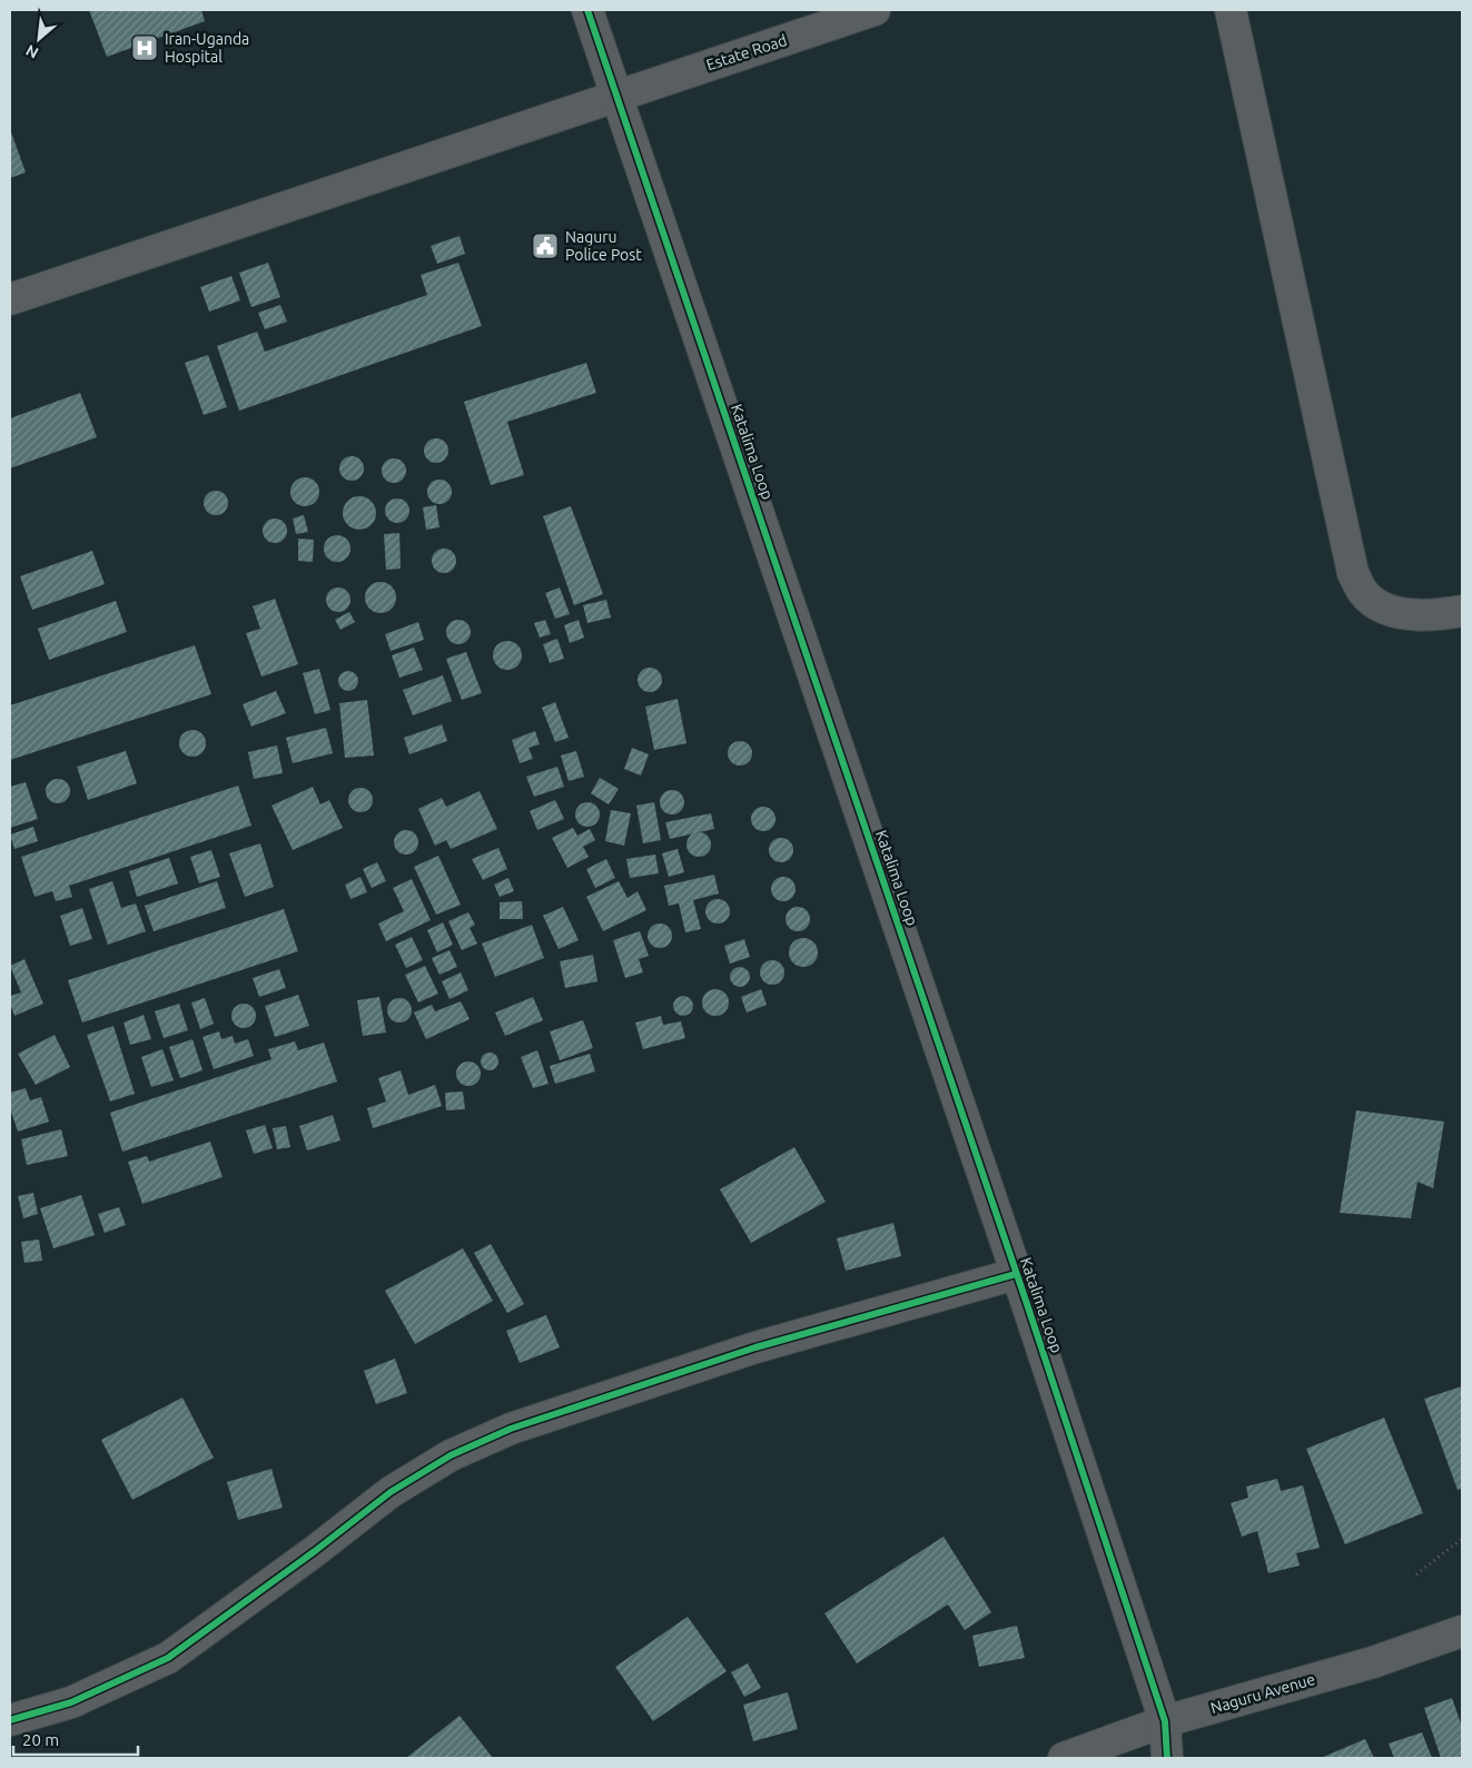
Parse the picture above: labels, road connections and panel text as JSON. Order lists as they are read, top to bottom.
{
  "streets": {
    "street": ["Estate Road", "Katalima Loop", "Naguru Avenue"]
  },
  "crossings": [
    ["Estate Road", "Katalima Loop"],
    ["Katalima Loop", "Naguru Avenue"]
  ],
  "places": {
    "hospital": ["Iran-Uganda Hospital"],
    "public building": ["Naguru Police Post"]
  },
  "scale_bar": "20 m",
  "north": "bottom left"
}
